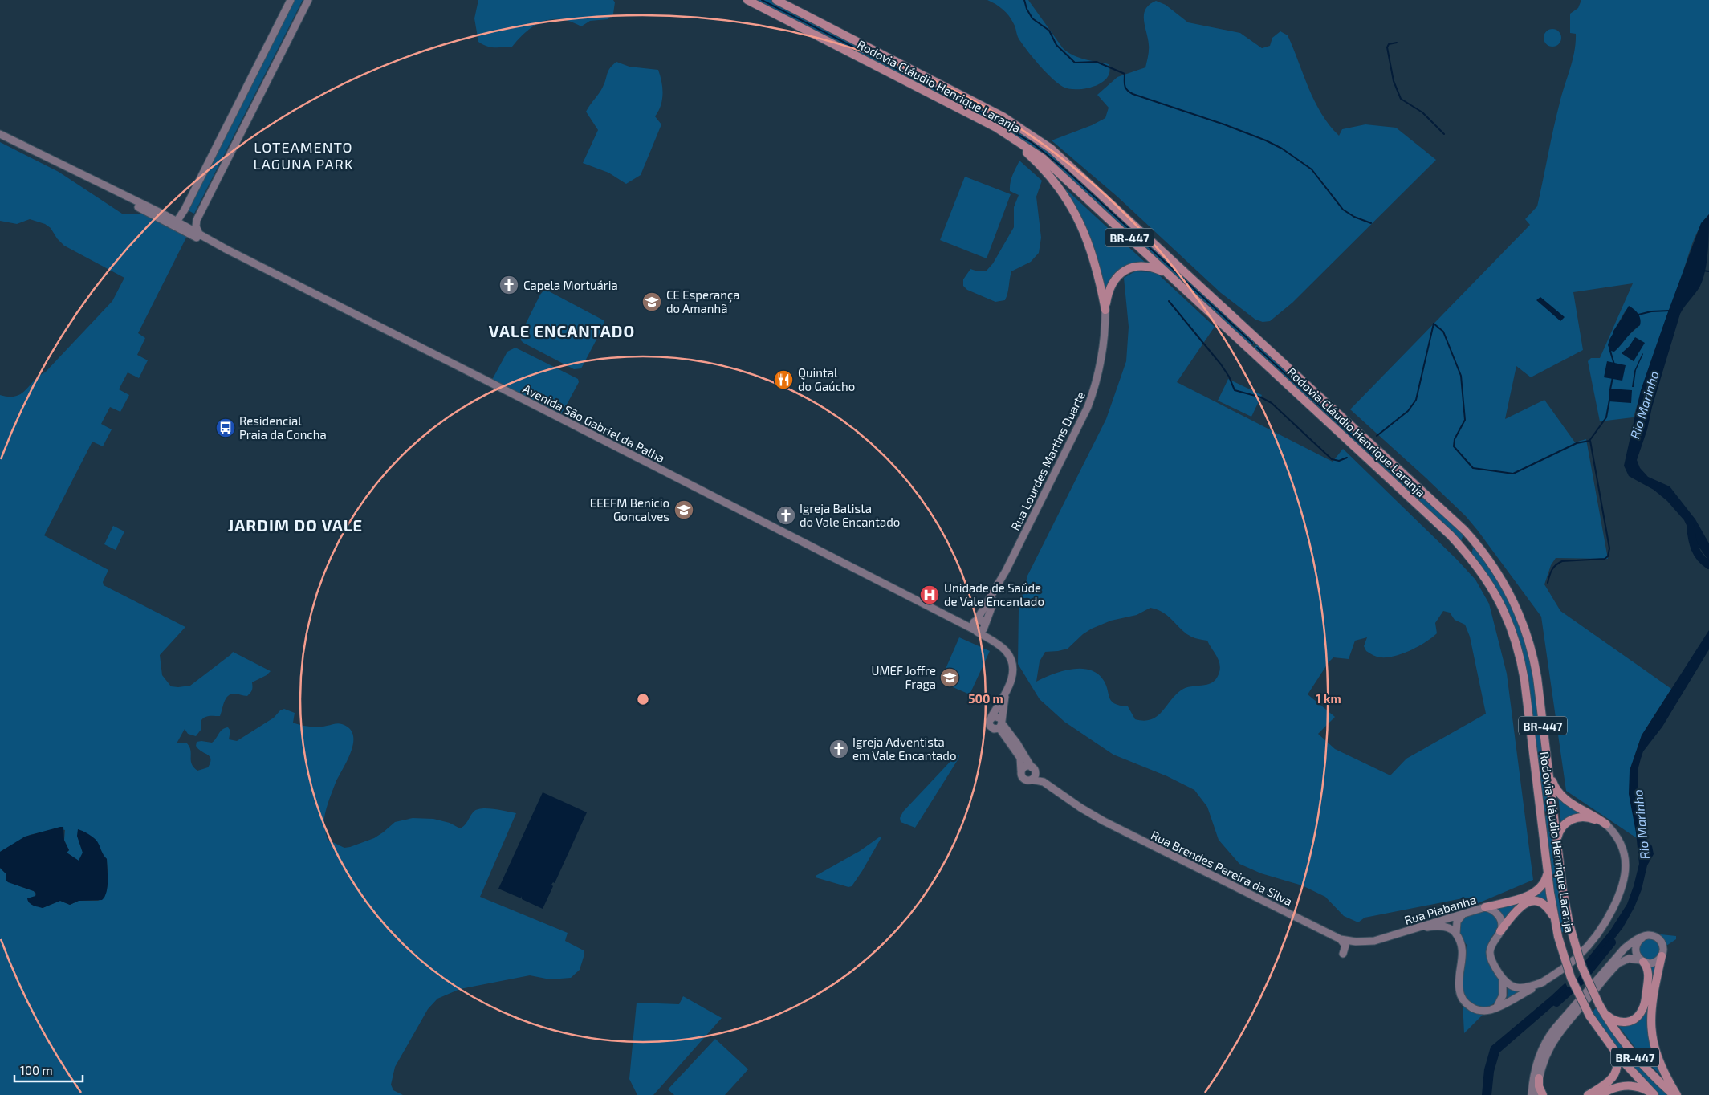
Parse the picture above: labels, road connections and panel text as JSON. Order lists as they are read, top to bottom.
{
  "streets": {
    "main road": [
      "Rodovia Cláudio Henrique Laranja",
      "BR-447",
      "Avenida São Gabriel da Palha",
      "Rua Lourdes Martins Duarte",
      "Rua Brendes Pereira da Silva",
      "Rua Piabanha"
    ]
  },
  "crossings": [
    ["Avenida São Gabriel da Palha", "Rua Lourdes Martins Duarte"],
    ["Rua Brendes Pereira da Silva", "Rua Piabanha"]
  ],
  "districts": ["LOTEAMENTO LAGUNA PARK", "VALE ENCANTADO", "JARDIM DO VALE"],
  "water": ["Rio Marinho"],
  "places": {
    "church": ["Capela Mortuária", "Igreja Batista do Vale Encantado", "Igreja Adventista em Vale Encantado"],
    "school or university": ["CE Esperança do Amanhã", "EEEFM Benicio Goncalves", "UMEF Joffre Fraga"],
    "restaurant": ["Quintal do Gaúcho"],
    "bus stop": ["Residencial Praia da Concha"],
    "hospital": ["Unidade de Saúde de Vale Encantado"]
  },
  "scale_bar": "100 m",
  "rings": ["500 m", "1 km"]
}
